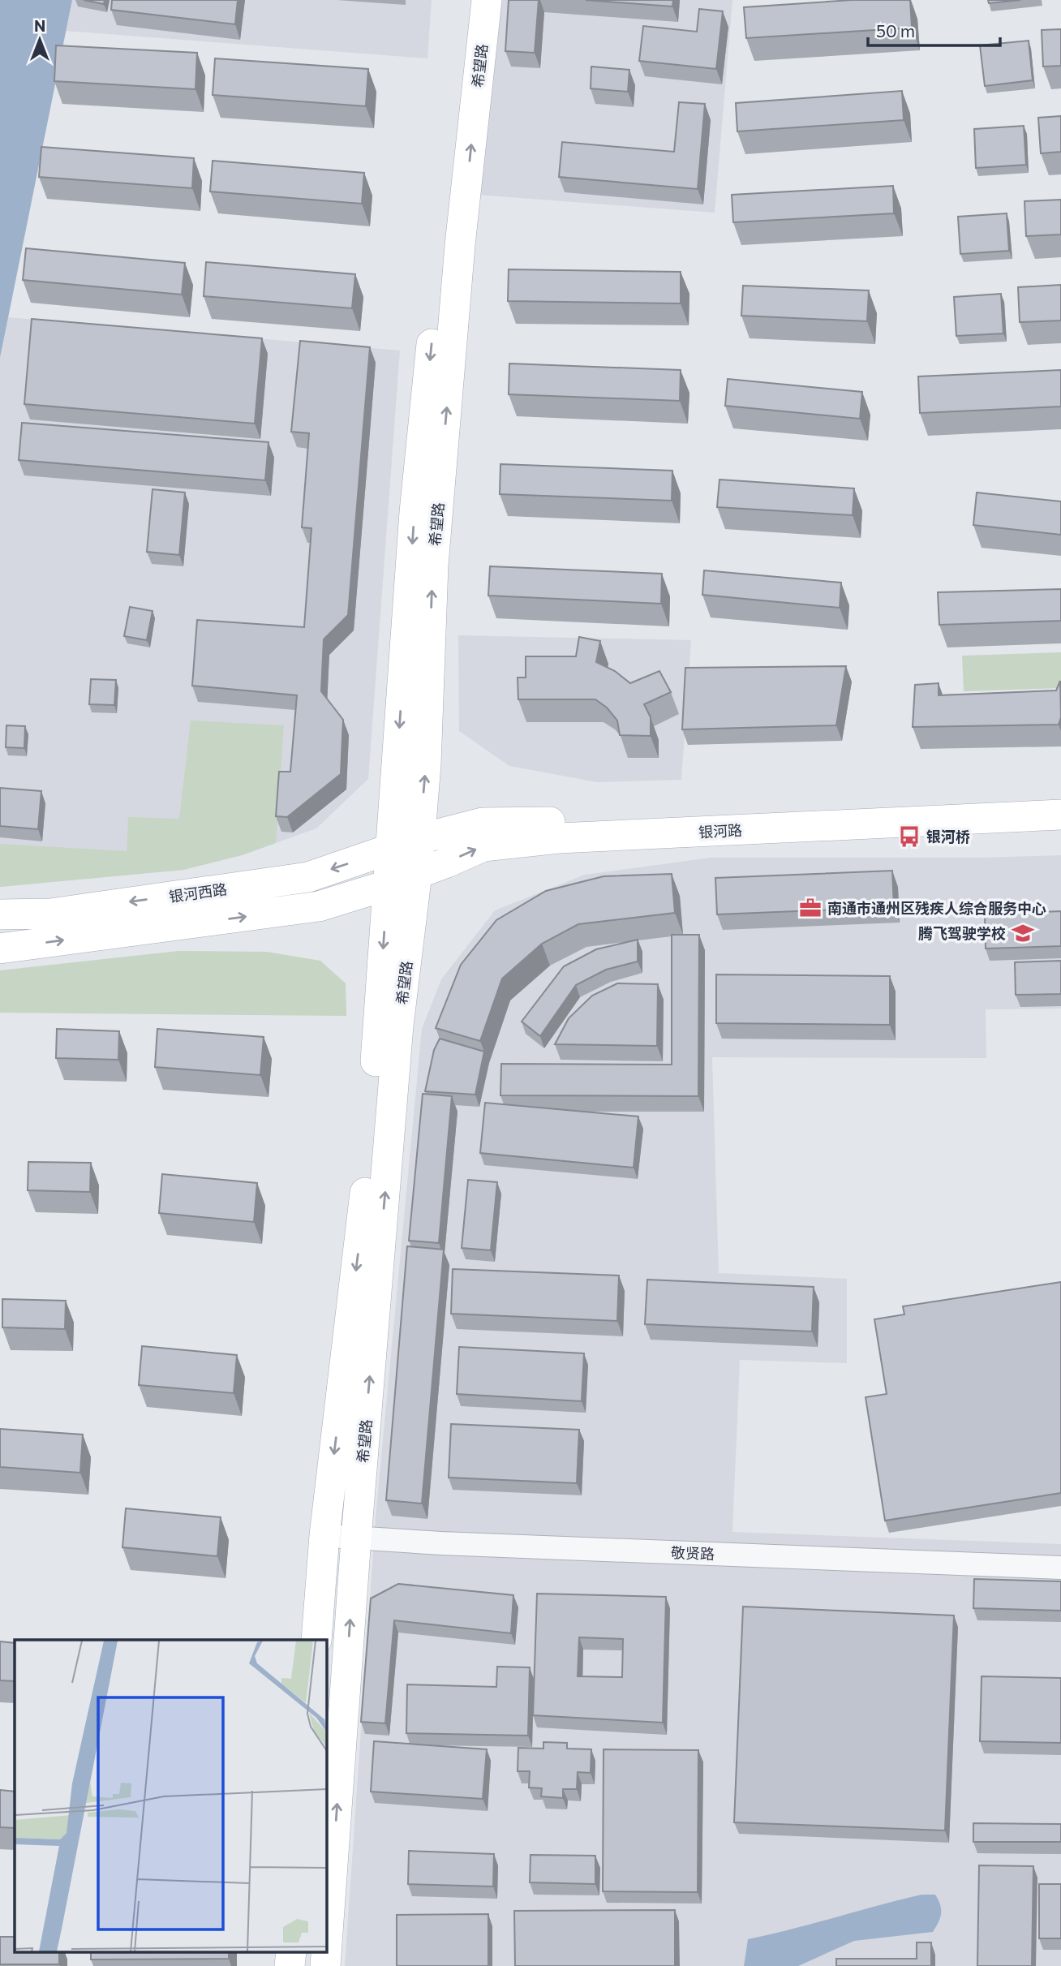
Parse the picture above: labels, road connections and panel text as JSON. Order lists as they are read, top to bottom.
{
  "streets": {
    "main road": ["希望路", "银河路", "银河西路"],
    "street": ["敬贤路"]
  },
  "crossings": [
    ["希望路", "银河路"],
    ["希望路", "银河西路"],
    ["希望路", "敬贤路"],
    ["银河路", "银河西路"]
  ],
  "places": {
    "bus stop": ["银河桥"],
    "office": ["南通市通州区残疾人综合服务中心"],
    "school or university": ["腾飞驾驶学校"]
  },
  "scale_bar": "50 m",
  "north": "top"
}
